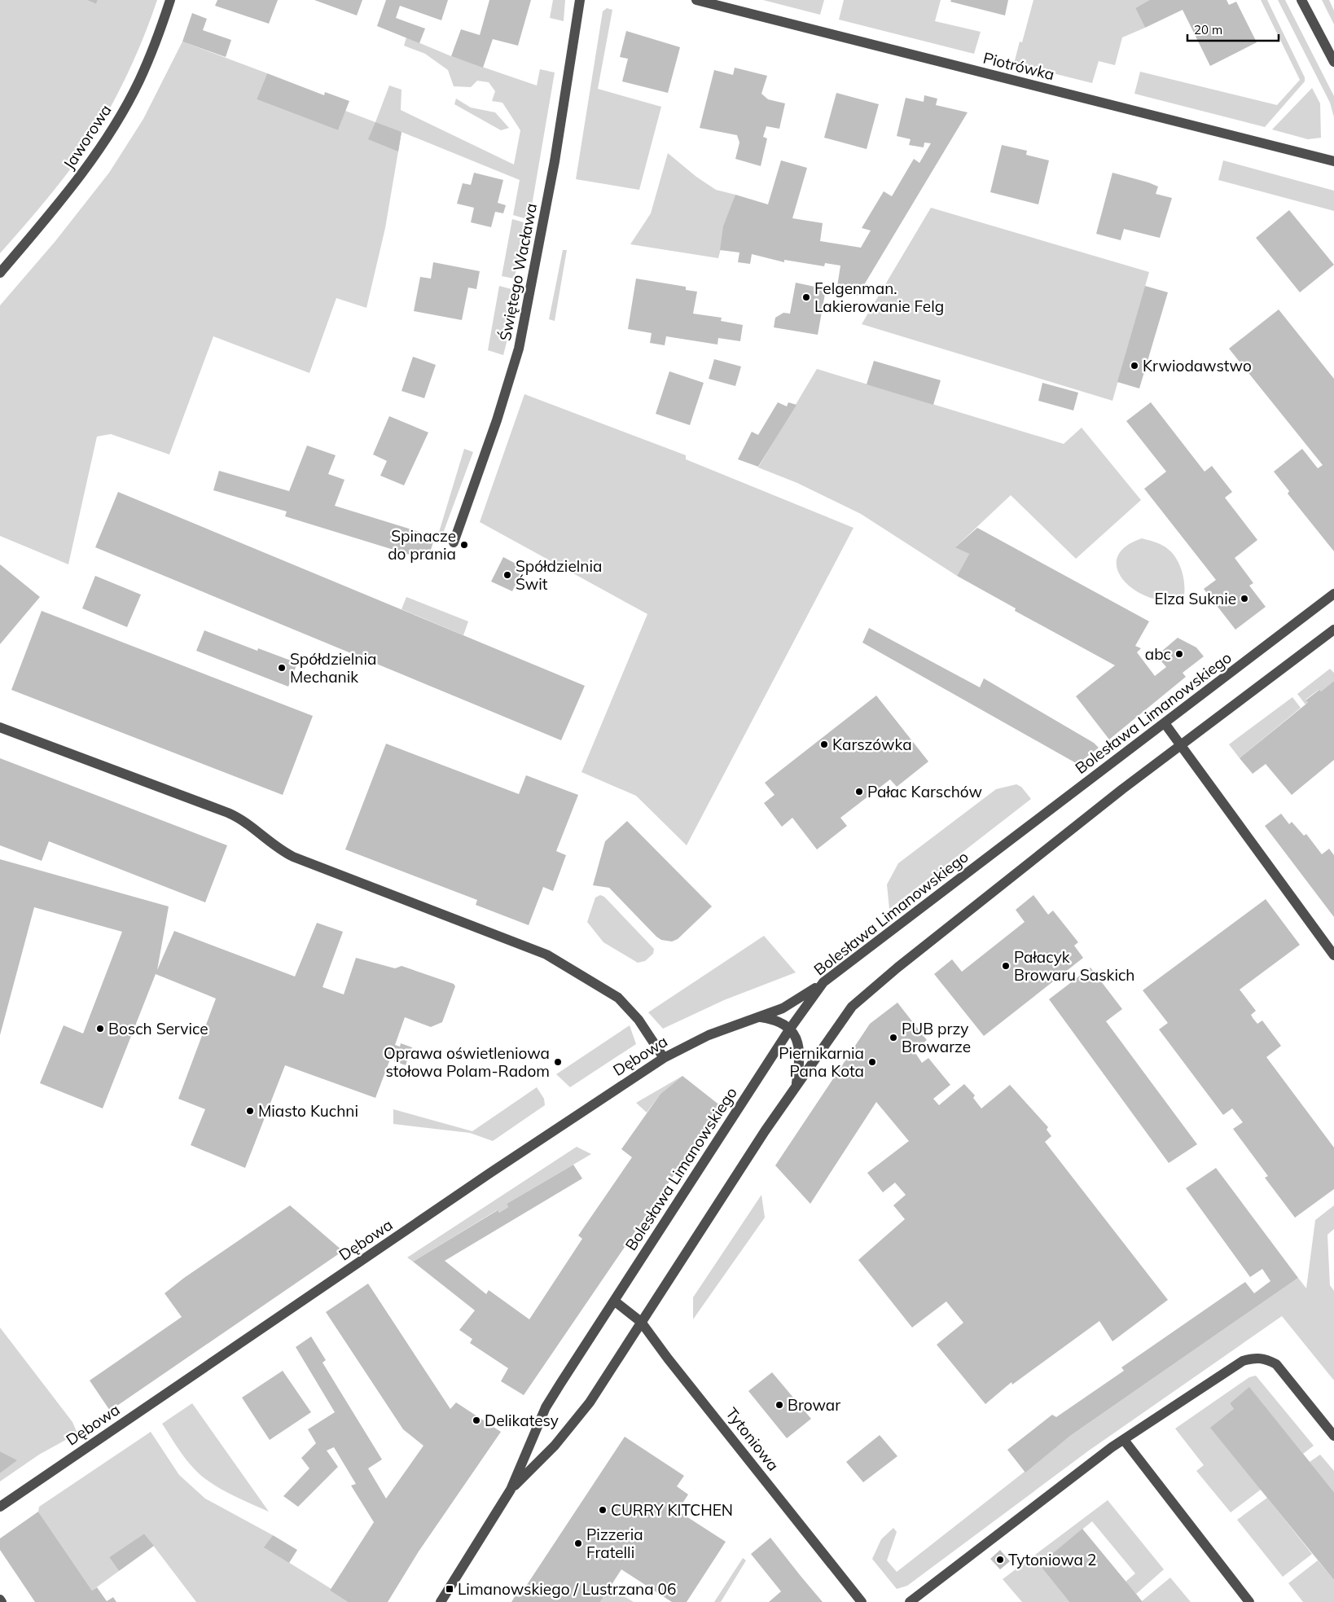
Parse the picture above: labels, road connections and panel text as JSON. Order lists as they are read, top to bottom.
{
  "streets": {
    "street": [
      "Piotrówka",
      "Jaworowa",
      "Świętego Wacława",
      "Bolesława Limanowskiego",
      "Dębowa",
      "Tytoniowa"
    ]
  },
  "crossings": [
    ["Bolesława Limanowskiego", "Dębowa"],
    ["Bolesława Limanowskiego", "Tytoniowa"]
  ],
  "places": {
    "other": [
      "Felgenman. Lakierowanie Felg",
      "Krwiodawstwo",
      "Spinacze do prania",
      "Spółdzielnia Świt",
      "Elza Suknie",
      "abc",
      "Spółdzielnia Mechanik",
      "Karszówka",
      "Pałac Karschów",
      "Pałacyk Browaru Saskich",
      "Bosch Service",
      "PUB przy Browarze",
      "Oprawa oświetleniowa stołowa Polam-Radom",
      "Piernikarnia Pana Kota",
      "Miasto Kuchni",
      "Browar",
      "Delikatesy",
      "CURRY KITCHEN",
      "Pizzeria Fratelli",
      "Tytoniowa 2"
    ],
    "transit": ["Limanowskiego / Lustrzana 06"]
  },
  "scale_bar": "20 m"
}
